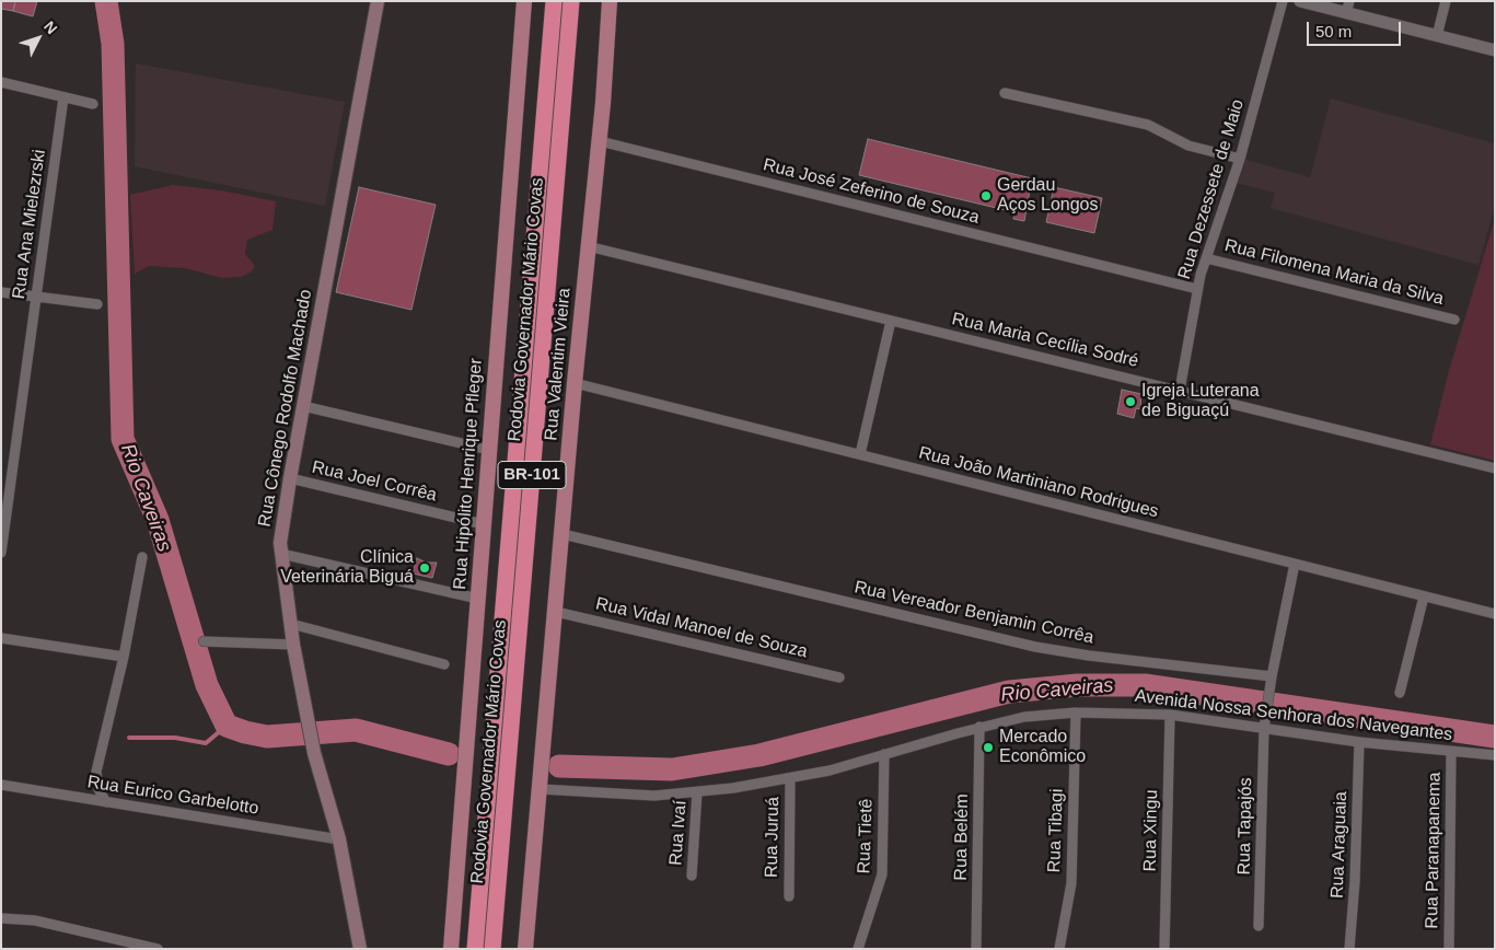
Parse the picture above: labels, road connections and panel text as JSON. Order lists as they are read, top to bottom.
{
  "streets": {
    "highway": ["Rodovia Governador Mário Covas", "BR-101"],
    "main road": ["Rua Valentim Vieira", "Rua Cônego Rodolfo Machado", "Rua Hipólito Henrique Pfleger"],
    "street": [
      "Rua Dezessete de Maio",
      "Rua José Zeferino de Souza",
      "Rua Ana Mielezrski",
      "Rua Filomena Maria da Silva",
      "Rua Maria Cecília Sodré",
      "Rua Joel Corrêa",
      "Rua João Martiniano Rodrigues",
      "Rua Vereador Benjamin Corrêa",
      "Rua Vidal Manoel de Souza",
      "Avenida Nossa Senhora dos Navegantes",
      "Rua Eurico Garbelotto",
      "Rua Tapajós",
      "Rua Tibagi",
      "Rua Xingu",
      "Rua Ivaí",
      "Rua Tietê",
      "Rua Juruá",
      "Rua Belém",
      "Rua Araguaia",
      "Rua Paranapanema"
    ]
  },
  "crossings": [
    ["Rua Dezessete de Maio", "Rua José Zeferino de Souza"],
    ["Rua Dezessete de Maio", "Rua Filomena Maria da Silva"],
    ["Rua Dezessete de Maio", "Rua Maria Cecília Sodré"],
    ["Rua José Zeferino de Souza", "Rua Valentim Vieira"],
    ["Rua Maria Cecília Sodré", "Rua Valentim Vieira"],
    ["Rua Valentim Vieira", "Rua João Martiniano Rodrigues"],
    ["Rua Valentim Vieira", "Rua Vereador Benjamin Corrêa"],
    ["Rua Valentim Vieira", "Rua Vidal Manoel de Souza"],
    ["Rua Valentim Vieira", "Avenida Nossa Senhora dos Navegantes"],
    ["Rua Cônego Rodolfo Machado", "Rua Joel Corrêa"],
    ["Rua Cônego Rodolfo Machado", "Rua Eurico Garbelotto"],
    ["Rua Hipólito Henrique Pfleger", "Rua Joel Corrêa"],
    ["Rua Vereador Benjamin Corrêa", "Rua Tapajós"],
    ["Avenida Nossa Senhora dos Navegantes", "Rua Tapajós"],
    ["Avenida Nossa Senhora dos Navegantes", "Rua Tibagi"],
    ["Avenida Nossa Senhora dos Navegantes", "Rua Xingu"],
    ["Avenida Nossa Senhora dos Navegantes", "Rua Ivaí"],
    ["Avenida Nossa Senhora dos Navegantes", "Rua Tietê"],
    ["Avenida Nossa Senhora dos Navegantes", "Rua Juruá"],
    ["Avenida Nossa Senhora dos Navegantes", "Rua Belém"],
    ["Avenida Nossa Senhora dos Navegantes", "Rua Araguaia"],
    ["Avenida Nossa Senhora dos Navegantes", "Rua Paranapanema"]
  ],
  "water": ["Rio Caveiras"],
  "places": [
    "Gerdau Aços Longos",
    "Igreja Luterana de Biguaçú",
    "Clínica Veterinária Biguá",
    "Mercado Econômico"
  ],
  "scale_bar": "50 m",
  "north": "top right"
}
